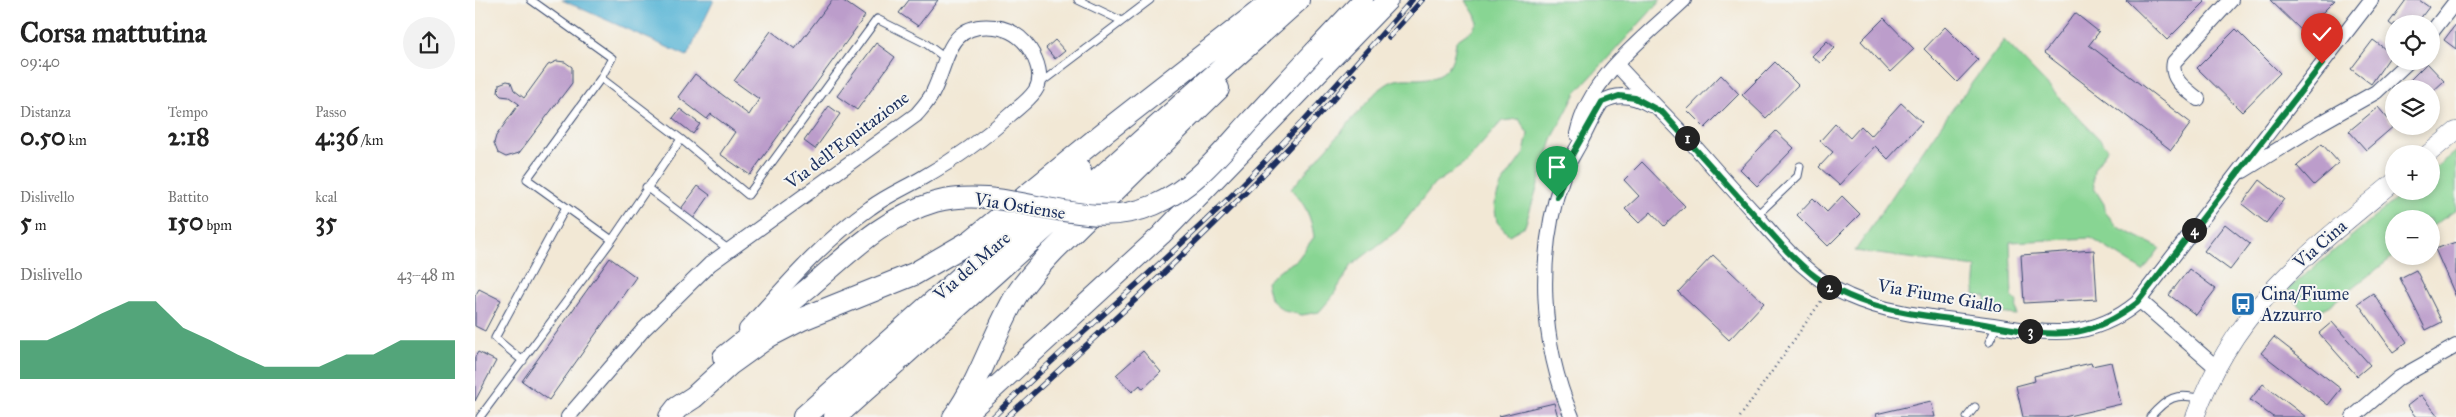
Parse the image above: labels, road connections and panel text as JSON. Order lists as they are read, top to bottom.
{
  "streets": {
    "main road": ["Via Ostiense", "Via del Mare"],
    "street": ["Via dell'Equitazione", "Via Cina", "Via Fiume Giallo"]
  },
  "places": {
    "bus stop": ["Cina/Fiume Azzurro"]
  },
  "page": {
    "heading": ["Corsa mattutina", "09:40"],
    "map_buttons": ["+", "−"],
    "stats": [
      ["Distanza", "0.50 km"],
      ["Tempo", "2:18"],
      ["Passo", "4:36 /km"],
      ["Dislivello", "5 m"],
      ["Battito", "150 bpm"],
      ["kcal", "35"]
    ],
    "pins": [
      "1",
      "4",
      "2",
      "3"
    ],
    "chart": ["Dislivello", "43–48 m"]
  }
}
